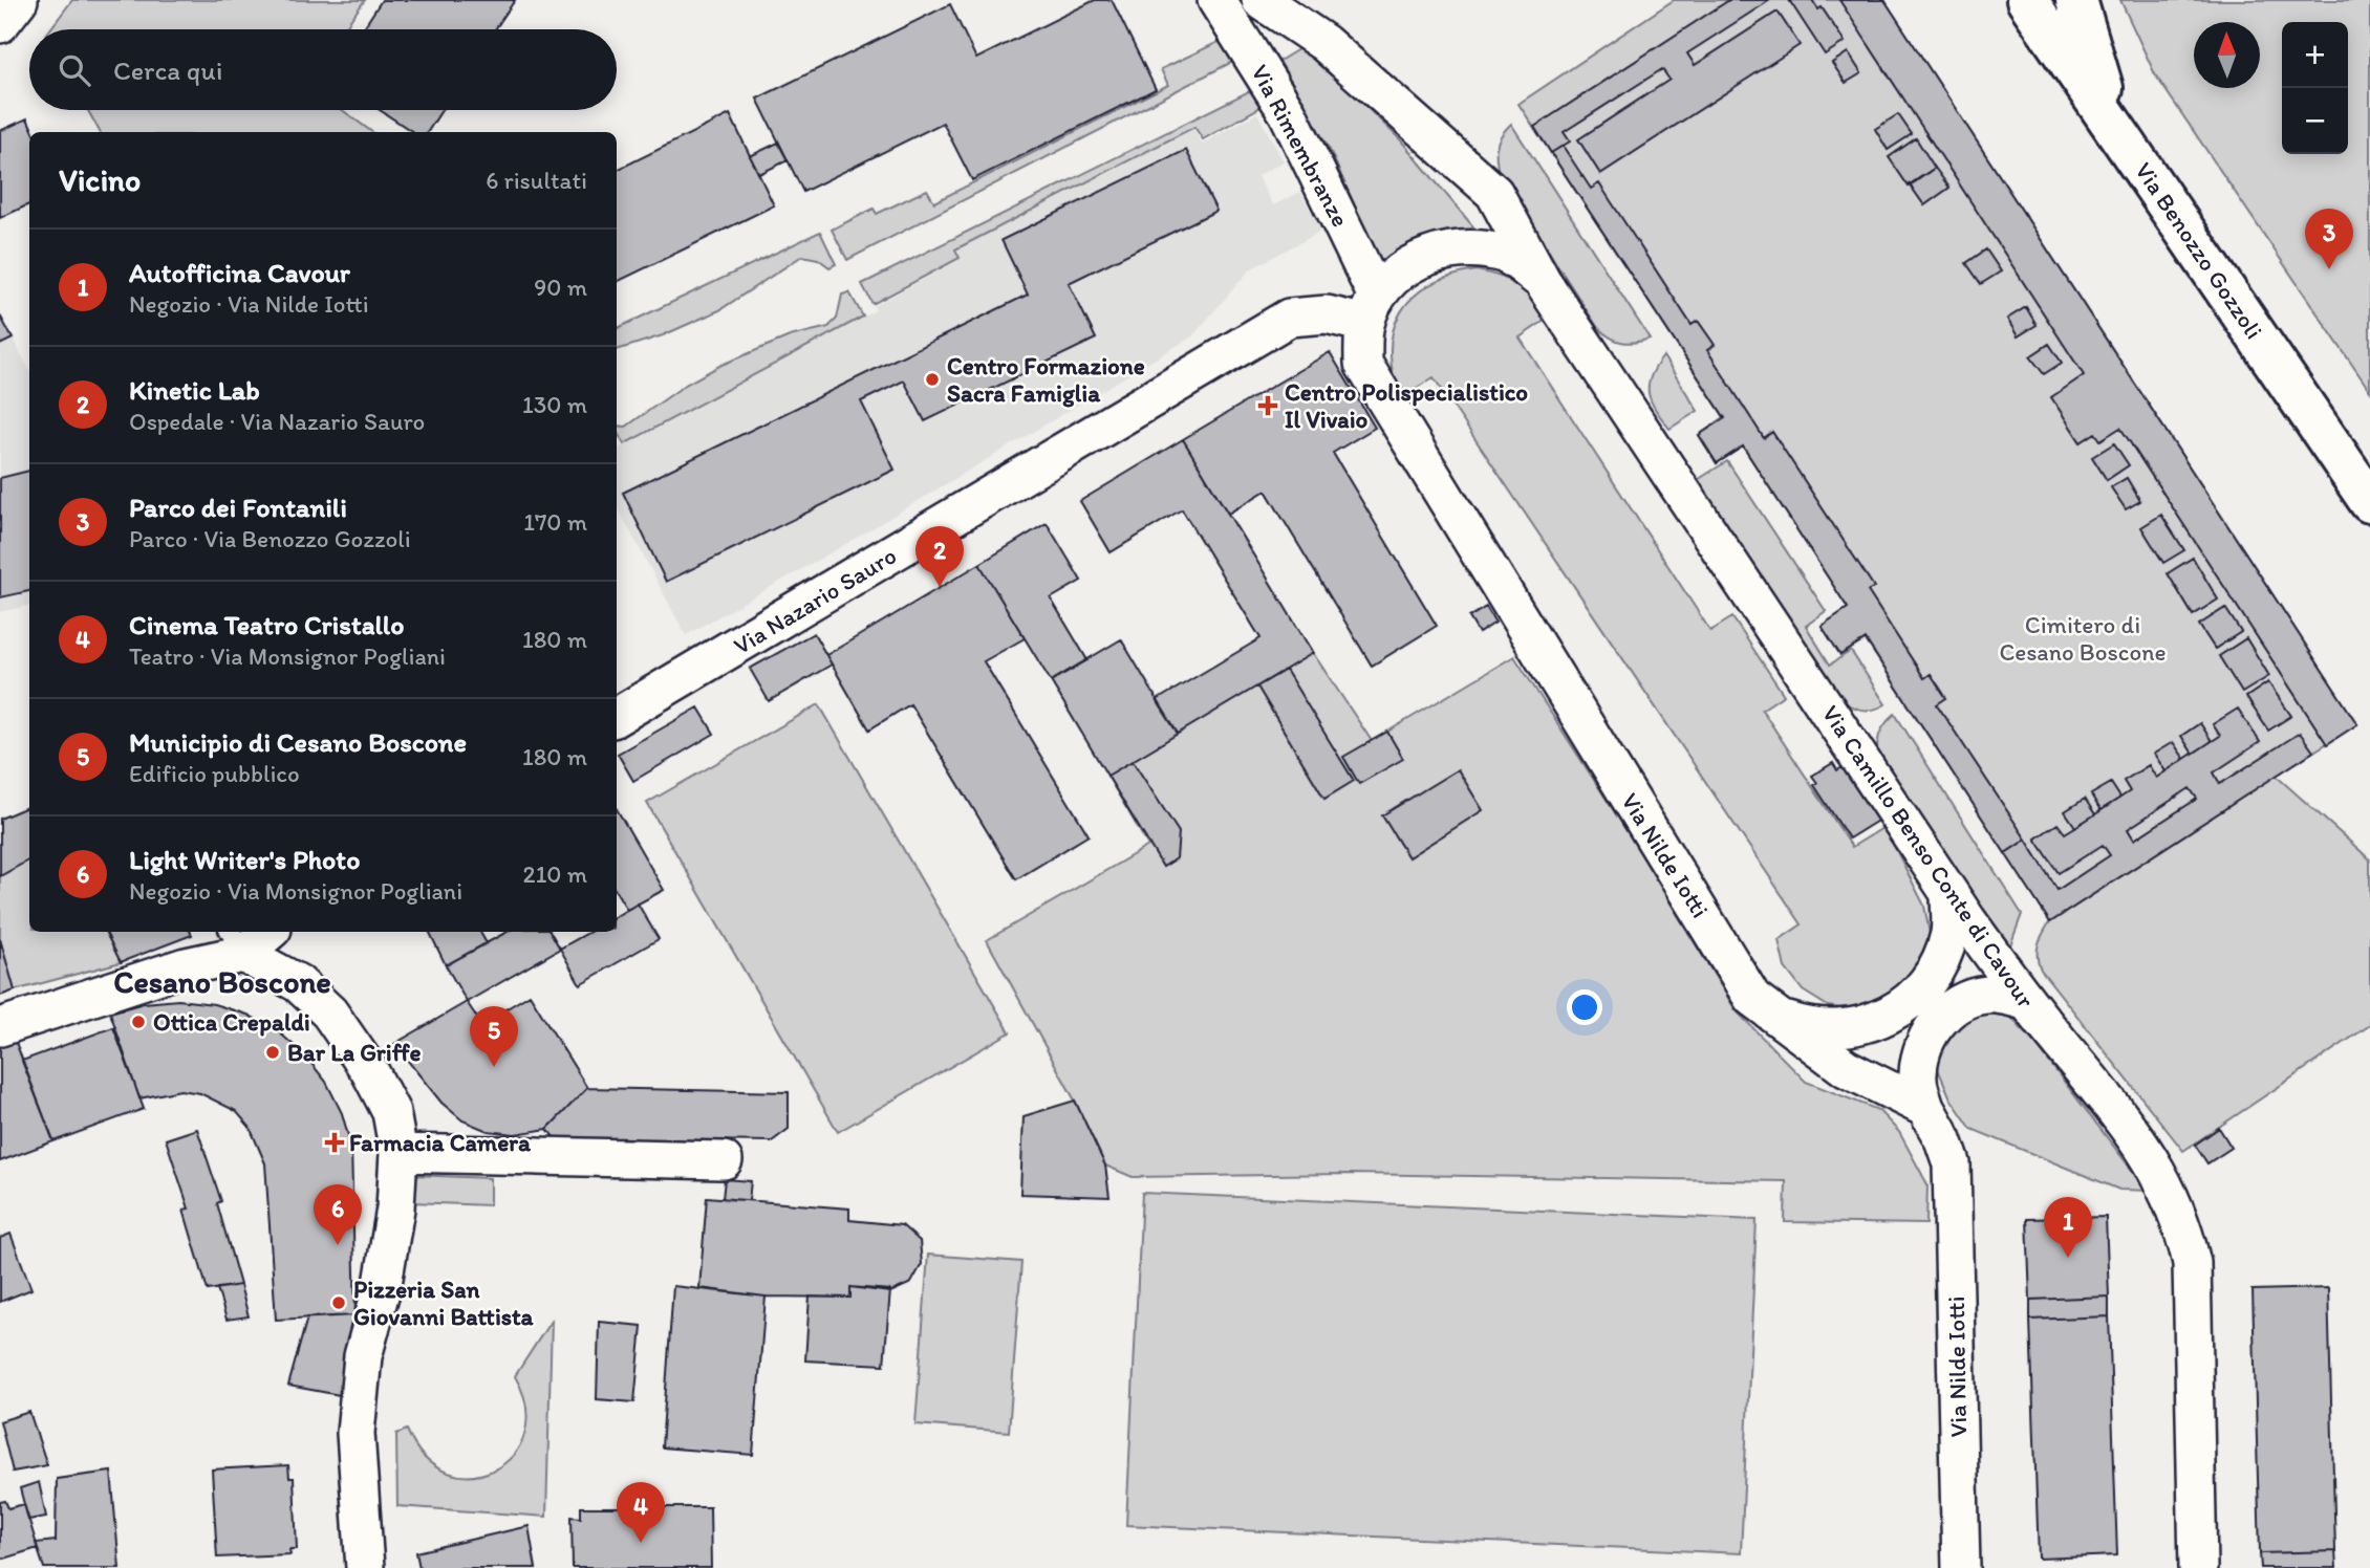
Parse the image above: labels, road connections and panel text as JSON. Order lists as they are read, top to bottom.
{
  "streets": {
    "street": [
      "Via Rimembranze",
      "Via Benozzo Gozzoli",
      "Via Nazario Sauro",
      "Via Nilde Iotti",
      "Via Camillo Benso Conte di Cavour"
    ]
  },
  "crossings": [
    ["Via Rimembranze", "Via Nazario Sauro"],
    ["Via Rimembranze", "Via Nilde Iotti"],
    ["Via Nazario Sauro", "Via Nilde Iotti"]
  ],
  "districts": ["Cesano Boscone"],
  "parks": ["Cimitero di Cesano Boscone"],
  "places": {
    "other": [
      "Centro Formazione Sacra Famiglia",
      "Ottica Crepaldi",
      "Bar La Griffe",
      "Pizzeria San Giovanni Battista"
    ],
    "health": ["Centro Polispecialistico Il Vivaio", "Farmacia Camera"]
  },
  "north": "top",
  "page": {
    "map_buttons": ["+", "−"],
    "search": "Cerca qui",
    "heading": ["Vicino", "6 risultati"],
    "pins": [
      "3",
      "2",
      "5",
      "6",
      "1",
      "4"
    ],
    "list": [
      {
        "mark": "1",
        "name": "Autofficina Cavour",
        "note": "Negozio · Via Nilde Iotti",
        "value": "90 m"
      },
      {
        "mark": "2",
        "name": "Kinetic Lab",
        "note": "Ospedale · Via Nazario Sauro",
        "value": "130 m"
      },
      {
        "mark": "3",
        "name": "Parco dei Fontanili",
        "note": "Parco · Via Benozzo Gozzoli",
        "value": "170 m"
      },
      {
        "mark": "4",
        "name": "Cinema Teatro Cristallo",
        "note": "Teatro · Via Monsignor Pogliani",
        "value": "180 m"
      },
      {
        "mark": "5",
        "name": "Municipio di Cesano Boscone",
        "note": "Edificio pubblico",
        "value": "180 m"
      },
      {
        "mark": "6",
        "name": "Light Writer's Photo",
        "note": "Negozio · Via Monsignor Pogliani",
        "value": "210 m"
      }
    ]
  }
}
